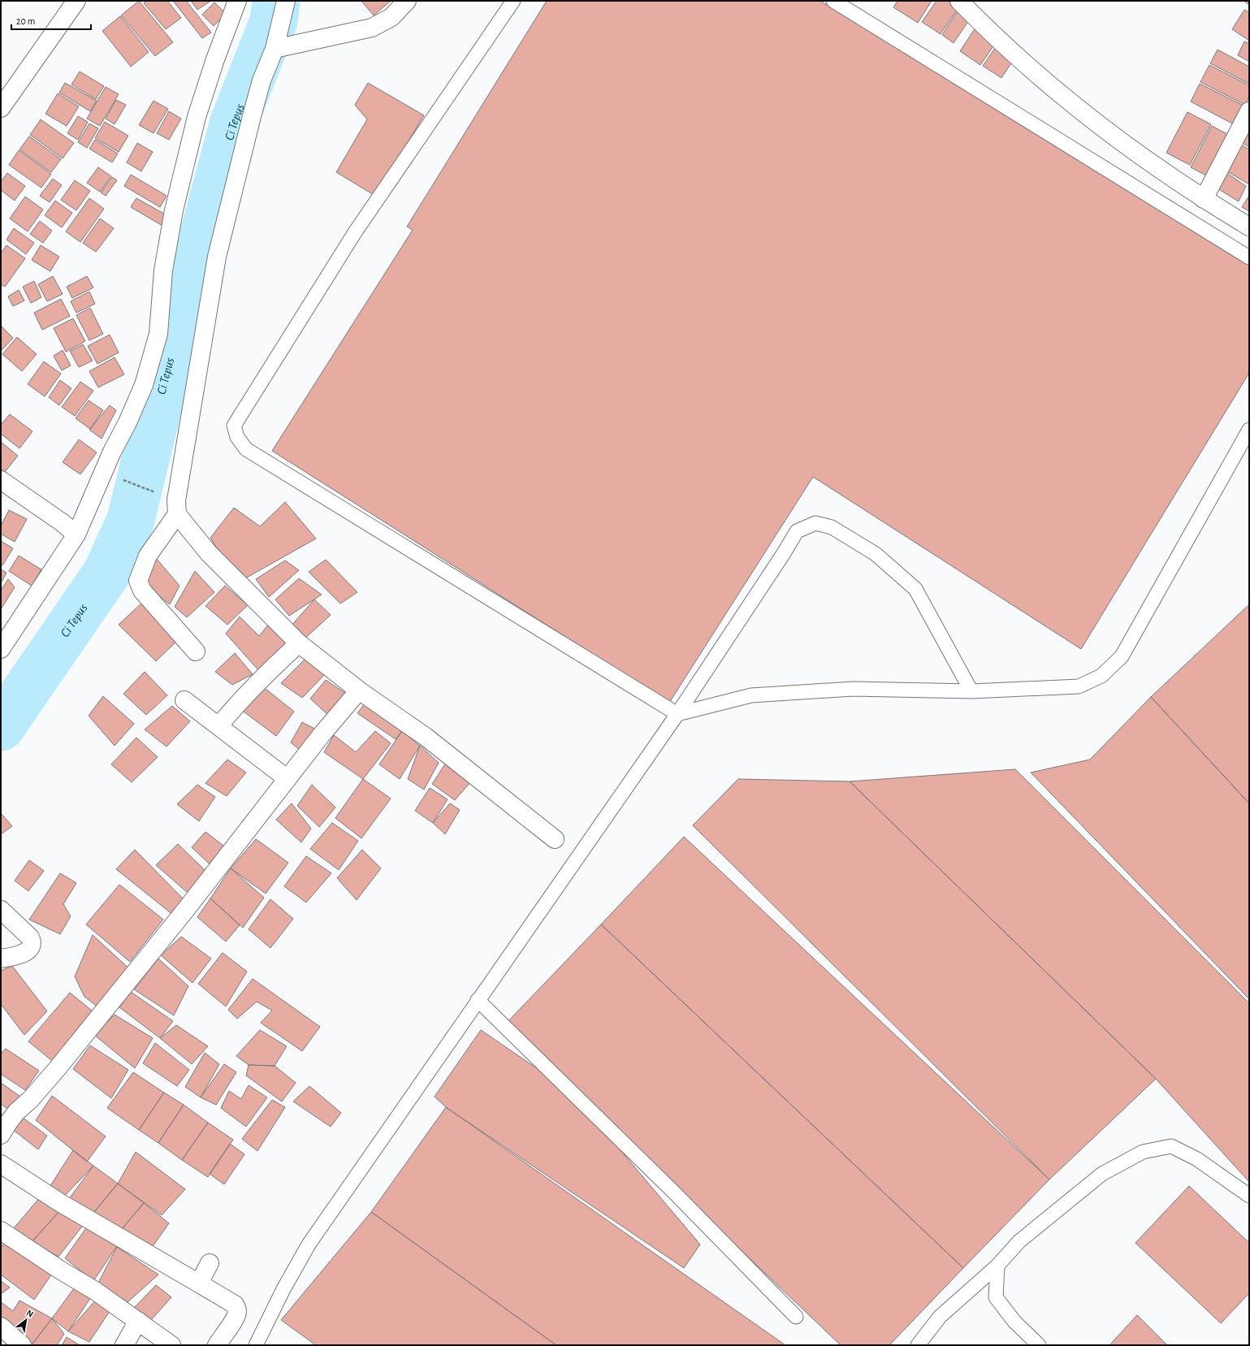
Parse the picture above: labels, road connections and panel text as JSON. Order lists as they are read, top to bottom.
{
  "water": ["Ci Tepus"],
  "scale_bar": "20 m",
  "north": "top right"
}
